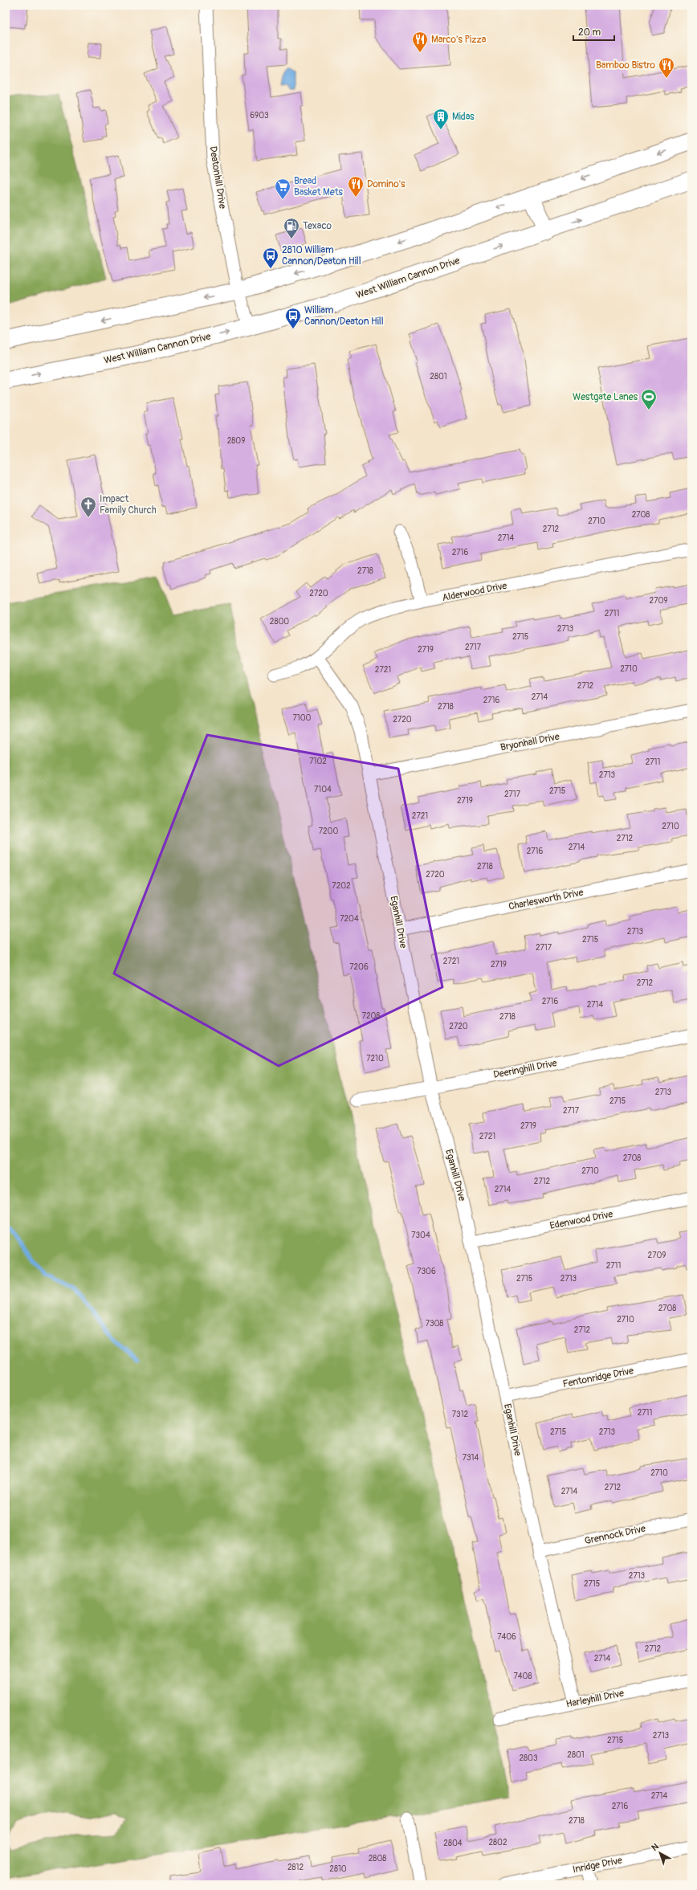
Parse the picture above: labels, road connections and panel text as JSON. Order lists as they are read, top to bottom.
{
  "streets": {
    "main road": ["West William Cannon Drive"],
    "street": [
      "Deatonhill Drive",
      "Alderwood Drive",
      "Bryonhall Drive",
      "Charlesworth Drive",
      "Eganhill Drive",
      "Deeringhill Drive",
      "Edenwood Drive",
      "Fentonridge Drive",
      "Grennock Drive",
      "Harleyhill Drive",
      "Inridge Drive"
    ]
  },
  "crossings": [
    ["Deatonhill Drive", "West William Cannon Drive"],
    ["Alderwood Drive", "Eganhill Drive"],
    ["Bryonhall Drive", "Eganhill Drive"],
    ["Charlesworth Drive", "Eganhill Drive"],
    ["Eganhill Drive", "Deeringhill Drive"],
    ["Eganhill Drive", "Edenwood Drive"],
    ["Eganhill Drive", "Fentonridge Drive"],
    ["Eganhill Drive", "Grennock Drive"],
    ["Eganhill Drive", "Harleyhill Drive"]
  ],
  "places": {
    "restaurant": ["Marco's Pizza", "Bamboo Bistro", "Domino's"],
    "building": ["Midas"],
    "supermarket": ["Bread Basket Mets"],
    "fuel station": ["Texaco"],
    "bus stop": ["2810 William Cannon/Deaton Hill", "William Cannon/Deaton Hill"],
    "sports": ["Westgate Lanes"],
    "church": ["Impact Family Church"]
  },
  "house_numbers": [
    "6903",
    "2801",
    "2809",
    "2708",
    "2710",
    "2712",
    "2714",
    "2716",
    "2718",
    "2720",
    "2709",
    "2711",
    "2800",
    "2713",
    "2715",
    "2717",
    "2719",
    "2710",
    "2721",
    "2712",
    "2714",
    "2716",
    "2718",
    "7100",
    "2720",
    "7102",
    "2711",
    "2713",
    "7104",
    "2715",
    "2717",
    "2719",
    "2721",
    "2710",
    "7200",
    "2712",
    "2714",
    "2716",
    "2718",
    "2720",
    "7202",
    "7204",
    "2713",
    "2715",
    "2717",
    "2721",
    "2719",
    "7206",
    "2712",
    "2716",
    "2714",
    "7208",
    "2718",
    "2720",
    "7210",
    "2713",
    "2715",
    "2717",
    "2719",
    "2721",
    "2708",
    "2710",
    "2712",
    "2714",
    "7304",
    "2709",
    "2711",
    "7306",
    "2715",
    "2713",
    "2708",
    "2710",
    "7308",
    "2712",
    "2711",
    "7312",
    "2715",
    "2713",
    "7314",
    "2710",
    "2712",
    "2714",
    "2713",
    "2715",
    "7406",
    "2712",
    "2714",
    "7408",
    "2713",
    "2715",
    "2801",
    "2803",
    "2714",
    "2716",
    "2718",
    "2802",
    "2804",
    "2808",
    "2812",
    "2810"
  ],
  "scale_bar": "20 m",
  "north": "top left"
}
